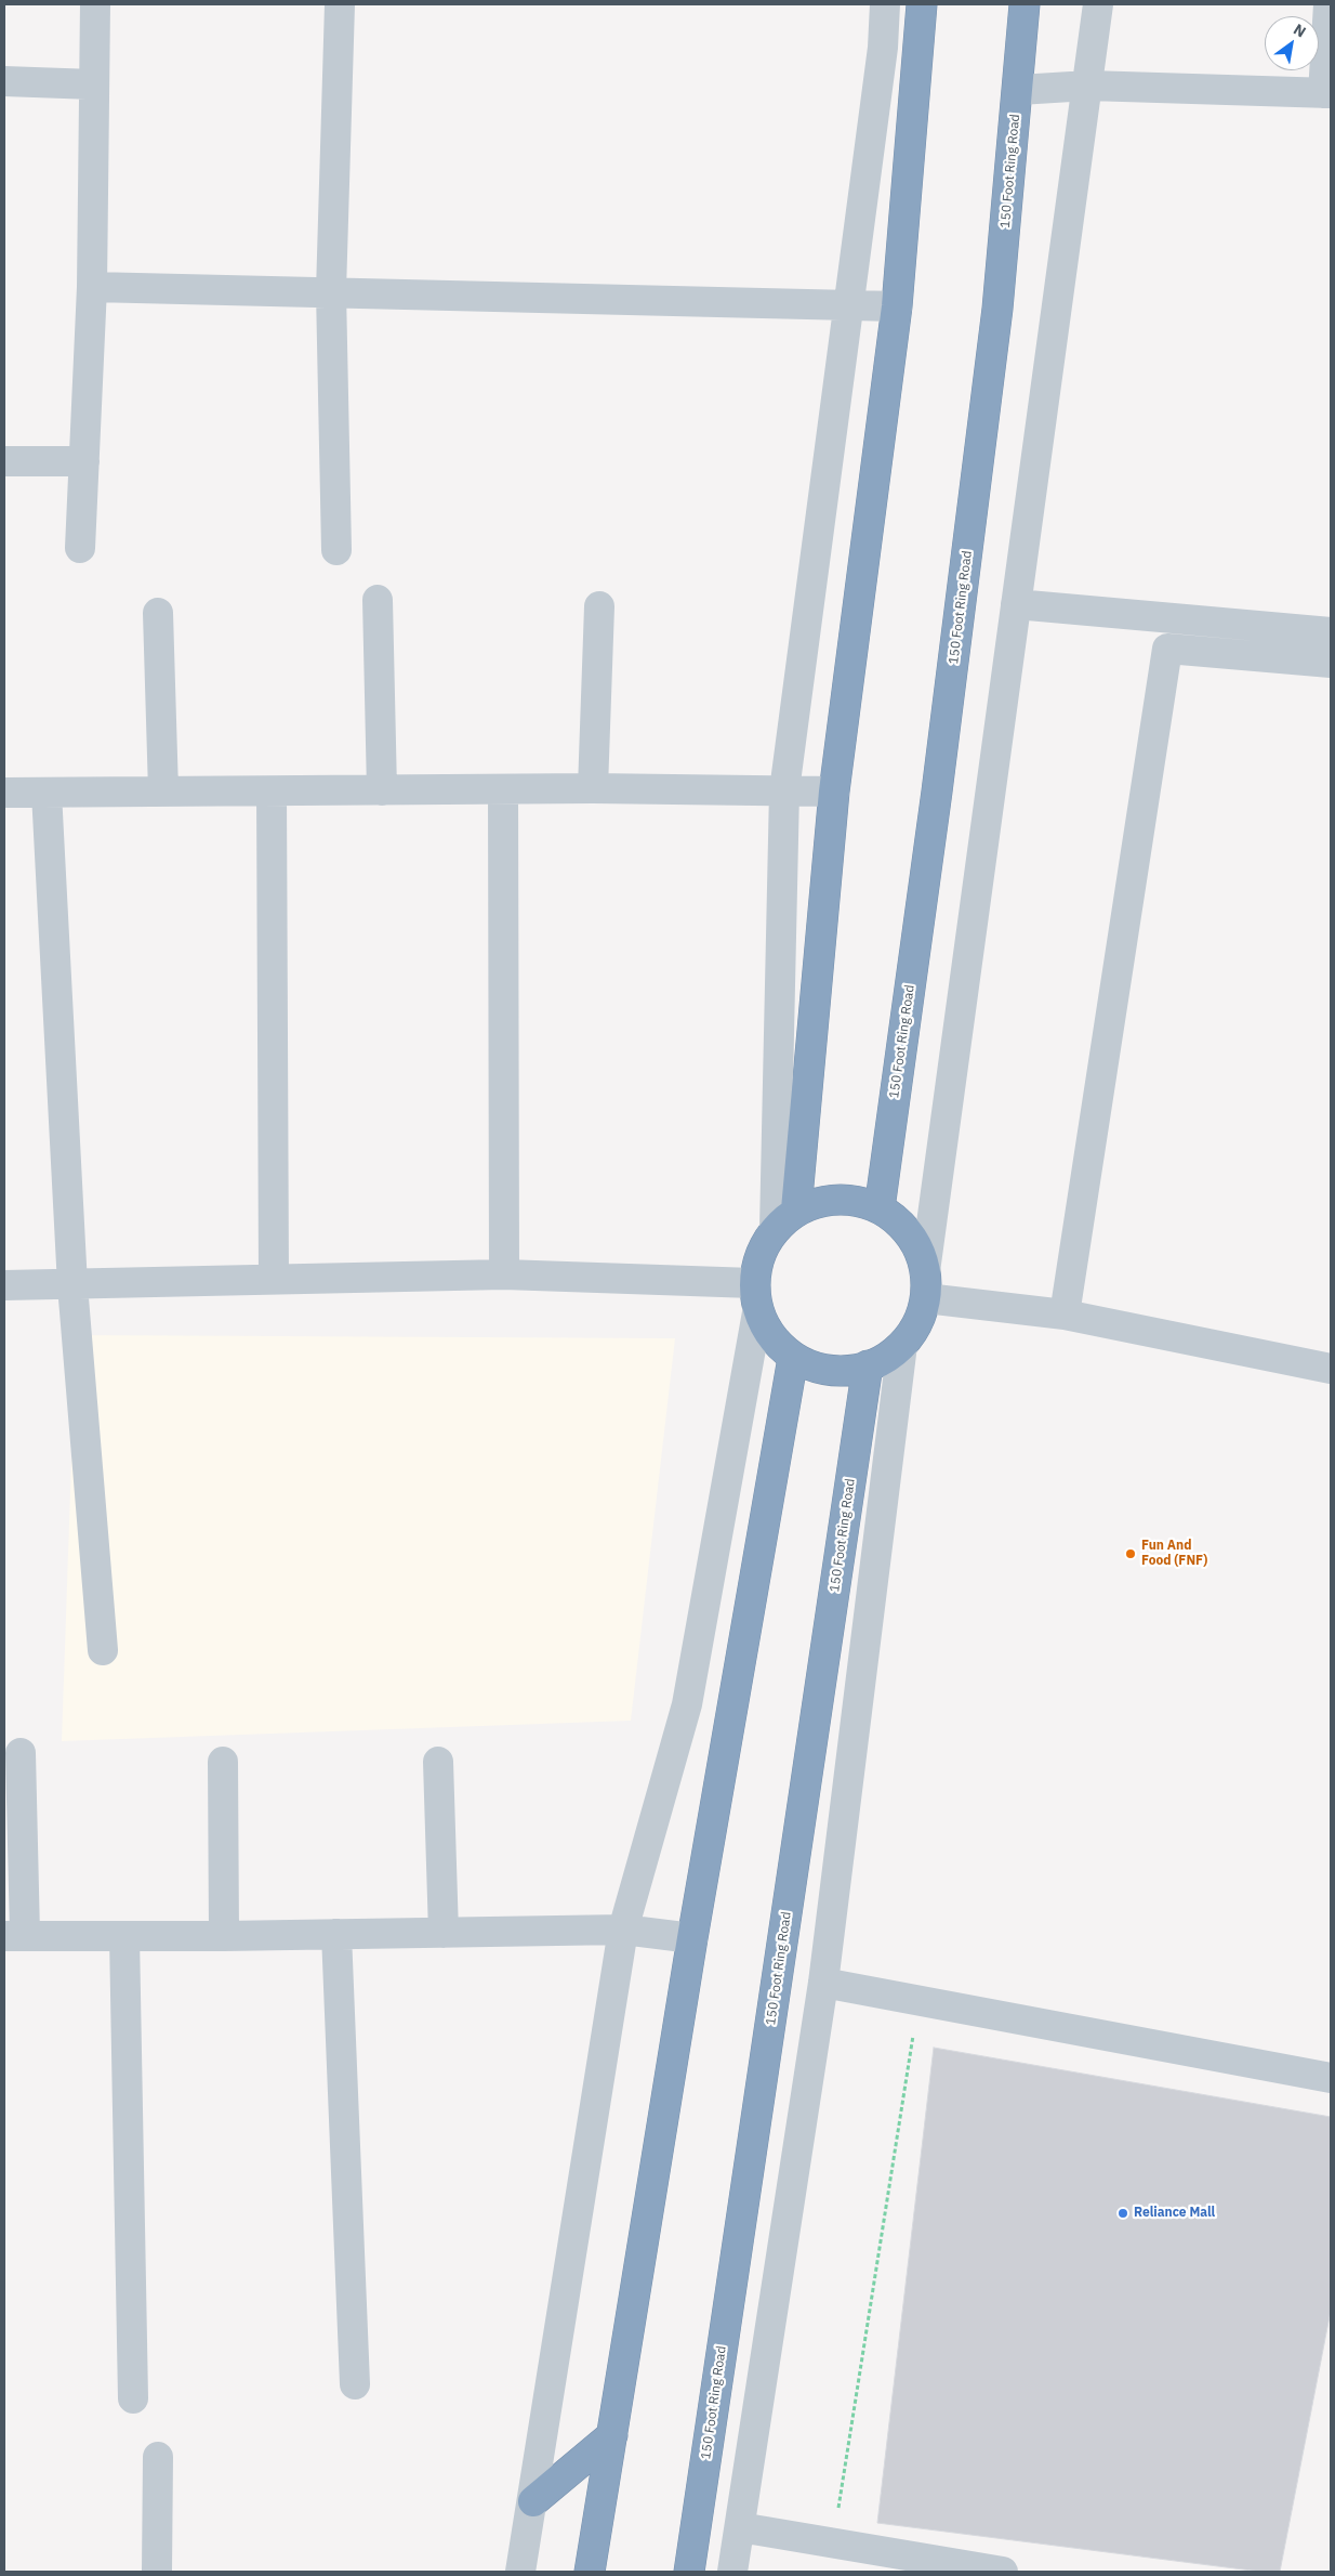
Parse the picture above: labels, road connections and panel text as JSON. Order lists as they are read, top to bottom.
{
  "streets": {
    "highway": ["150 Foot Ring Road"]
  },
  "places": ["Fun And Food (FNF)", "Reliance Mall"],
  "north": "top right"
}
